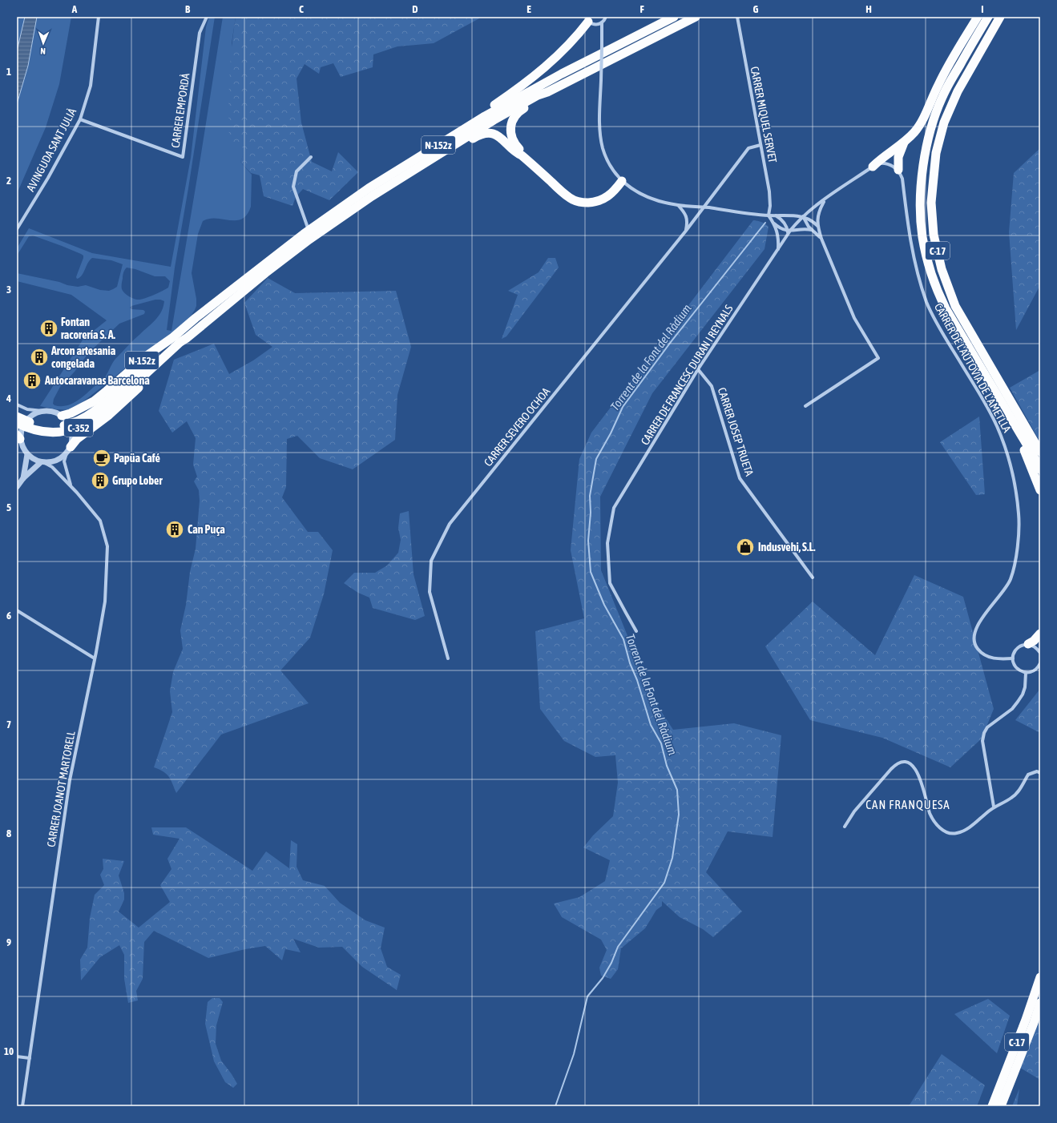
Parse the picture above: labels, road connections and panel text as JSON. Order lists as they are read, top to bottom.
{
  "streets": {
    "highway": ["N-152z", "C-17", "C-352"],
    "street": [
      "CARRER EMPORDÀ",
      "CARRER MIQUEL SERVET",
      "AVINGUDA SANT JULIÀ",
      "CARRER DE L'AUTOVIA DE L'AMETLLA",
      "CARRER DE FRANCESC DURAN I REYNALS",
      "CARRER SEVERO OCHOA",
      "CARRER JOSEP TRUETA",
      "CARRER JOANOT MARTORELL"
    ]
  },
  "crossings": [
    ["CARRER EMPORDÀ", "AVINGUDA SANT JULIÀ"],
    ["CARRER MIQUEL SERVET", "CARRER SEVERO OCHOA"],
    ["N-152z", "C-352"],
    ["N-152z", "CARRER JOANOT MARTORELL"],
    ["CARRER DE FRANCESC DURAN I REYNALS", "CARRER JOSEP TRUETA"]
  ],
  "districts": ["CAN FRANQUESA"],
  "water": ["Torrent de la Font del Ràdium"],
  "places": {
    "building": [
      "Fontan racorería S. A.",
      "Arcon artesania congelada",
      "Autocaravanas Barcelona",
      "Grupo Lober",
      "Can Puça"
    ],
    "cafe": ["Papüa Café"],
    "shop": ["Indusvehi, S.L."]
  },
  "north": "bottom",
  "grid": {
    "columns": [
      "A",
      "B",
      "C",
      "D",
      "E",
      "F",
      "G",
      "H",
      "I"
    ],
    "rows": [
      "1",
      "2",
      "3",
      "4",
      "5",
      "6",
      "7",
      "8",
      "9",
      "10"
    ]
  }
}
